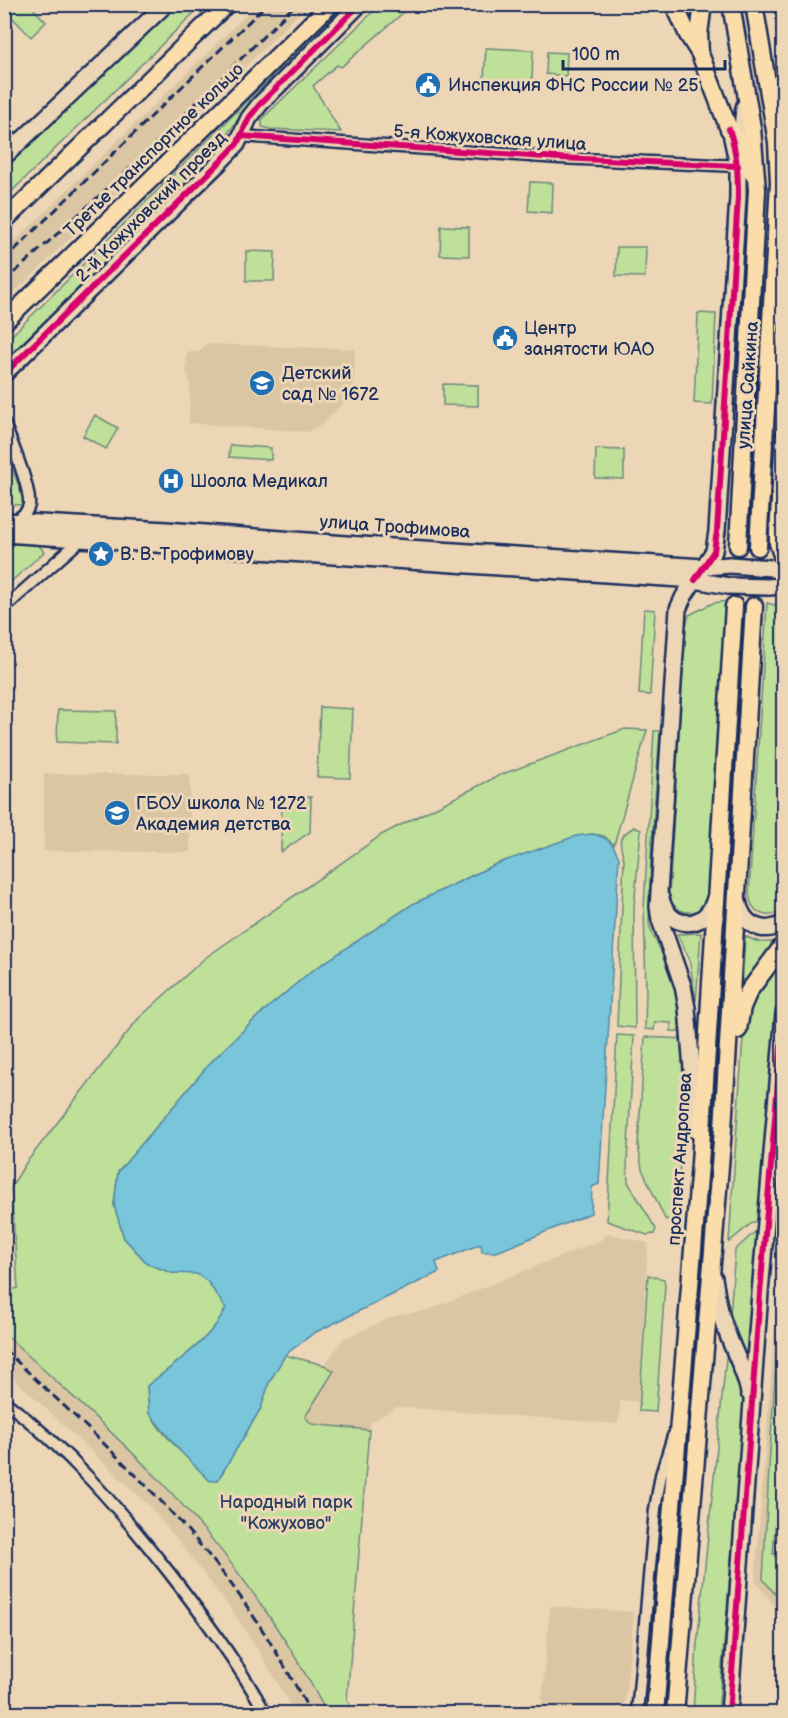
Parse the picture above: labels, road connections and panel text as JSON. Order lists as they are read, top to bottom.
{
  "streets": {
    "main road": [
      "Третье транспортное кольцо",
      "2-й Кожуховский проезд",
      "улица Сайкина",
      "улица Трофимова",
      "проспект Андропова"
    ],
    "street": ["5-я Кожуховская улица"]
  },
  "crossings": [
    ["5-я Кожуховская улица", "2-й Кожуховский проезд"]
  ],
  "parks": ["Народный парк \"Кожухово\""],
  "places": {
    "public building": ["Инспекция ФНС России № 25", "Центр занятости ЮАО"],
    "school or university": ["Детский сад № 1672", "ГБОУ школа № 1272 Академия детства"],
    "hospital": ["Шоола Медикал"],
    "place": ["В. В. Трофимову"]
  },
  "scale_bar": "100 m"
}
